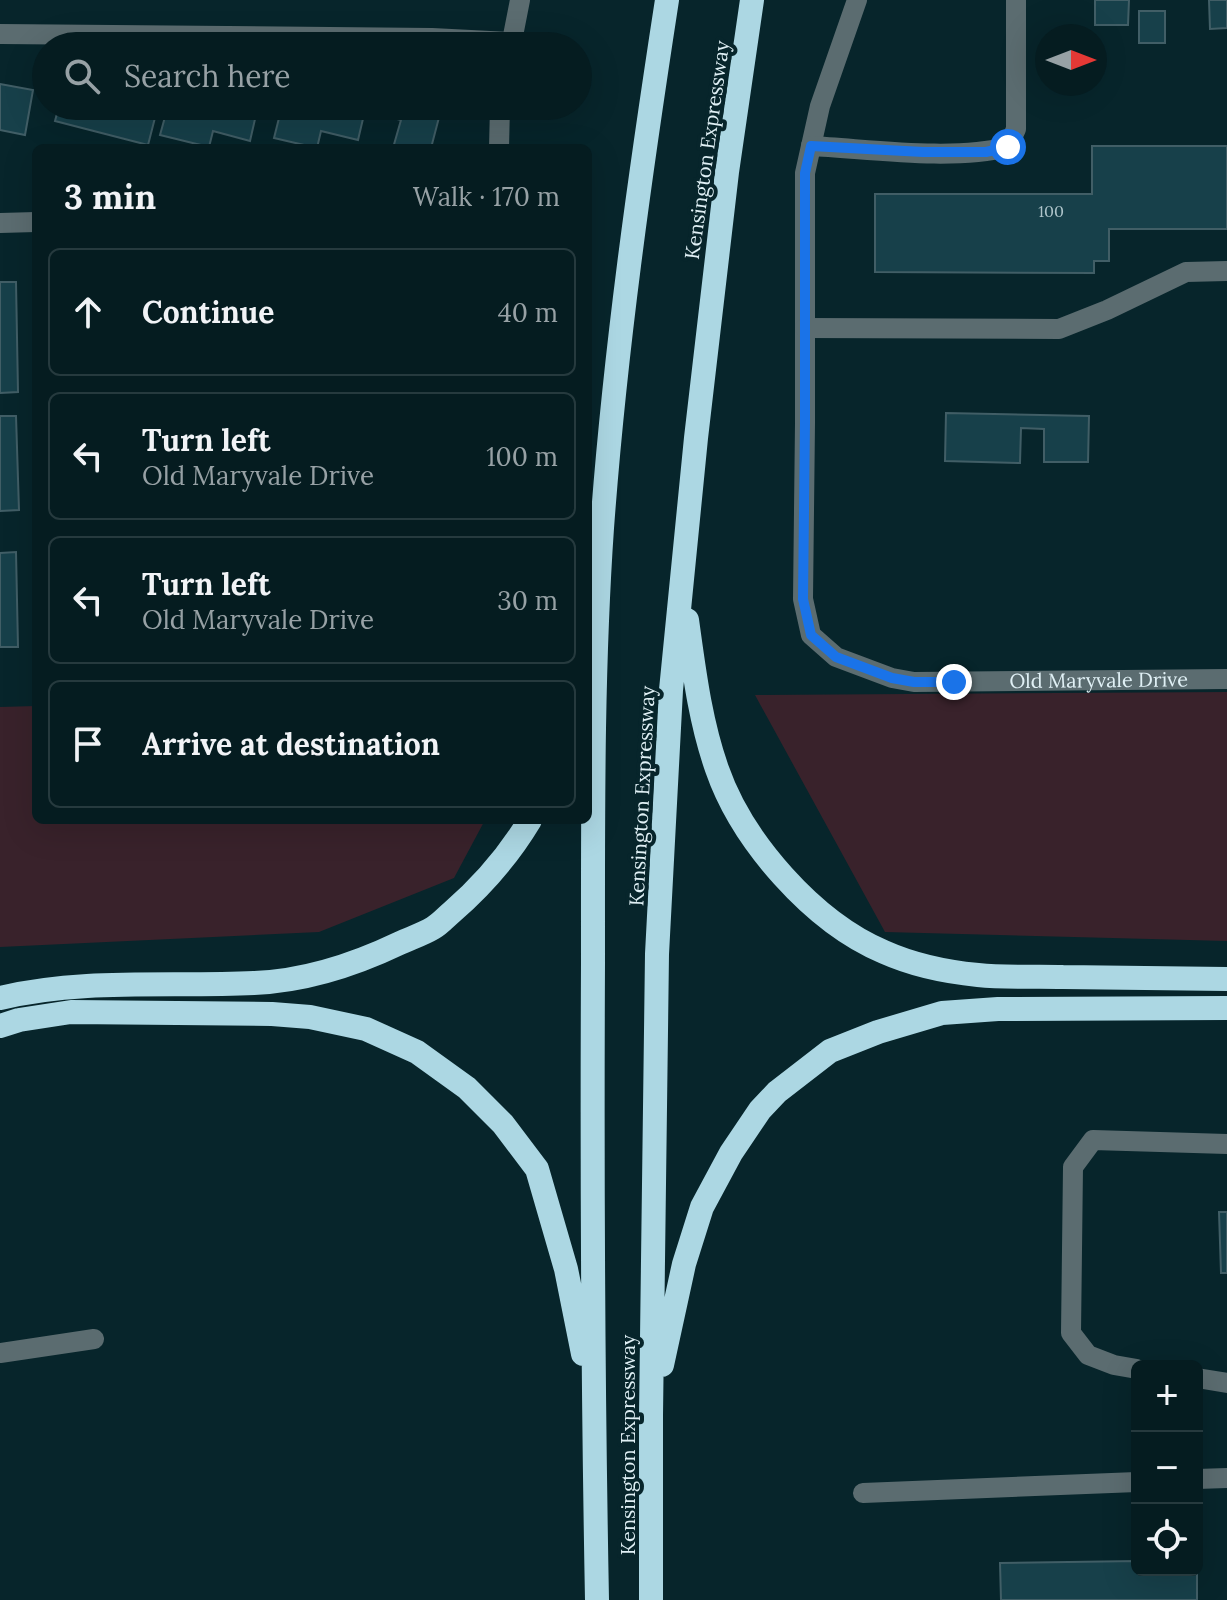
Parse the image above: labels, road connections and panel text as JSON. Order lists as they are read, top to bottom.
{
  "streets": {
    "highway": ["Kensington Expressway"],
    "street": ["Old Maryvale Drive"]
  },
  "house_numbers": ["100"],
  "north": "right",
  "page": {
    "search": "Search here",
    "heading": ["3 min", "Walk · 170 m"],
    "list": [
      ["Continue", "40 m"],
      ["Turn left", "Old Maryvale Drive", "100 m"],
      ["Turn left", "Old Maryvale Drive", "30 m"],
      "Arrive at destination"
    ],
    "map_buttons": ["+", "−"]
  }
}
